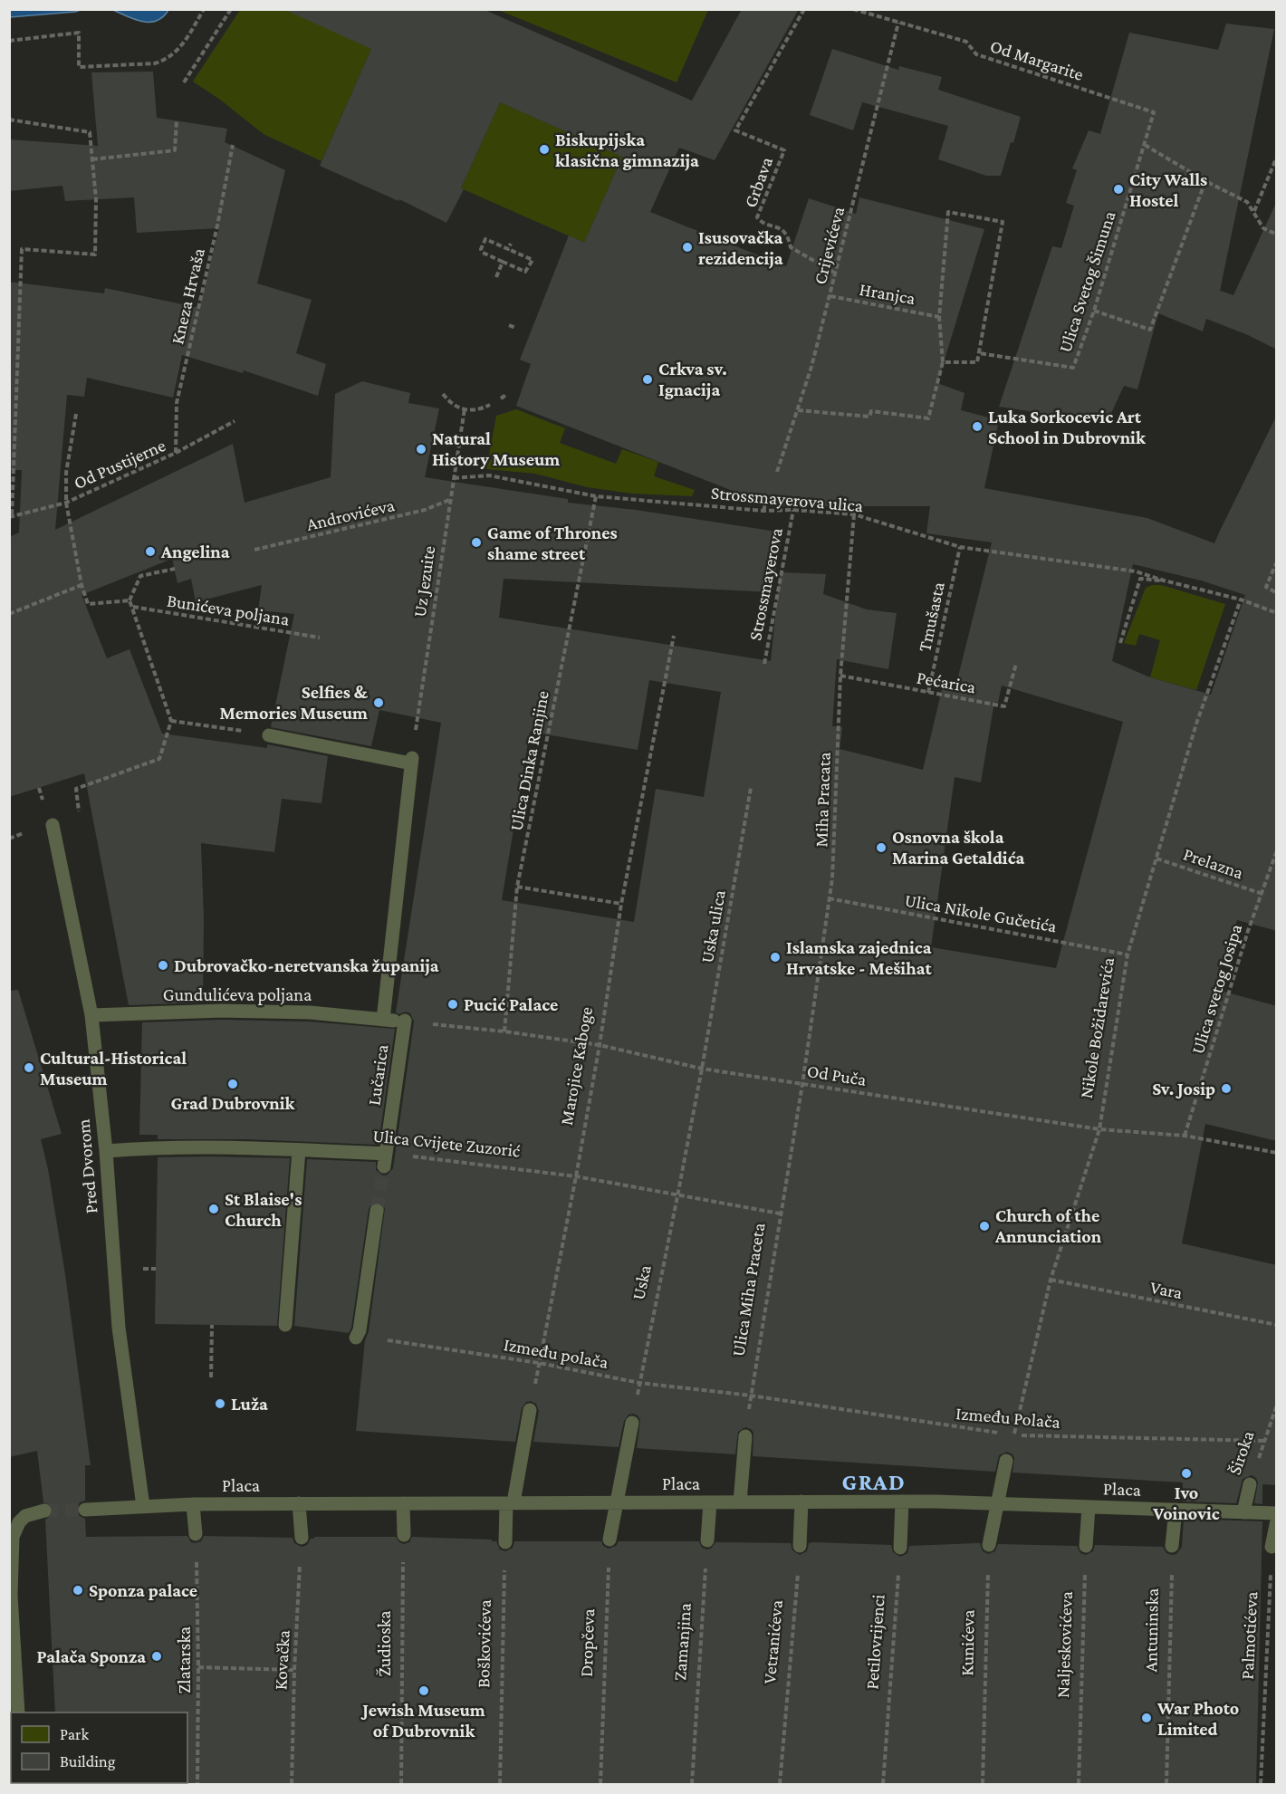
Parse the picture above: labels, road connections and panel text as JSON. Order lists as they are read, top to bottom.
{
  "streets": {
    "street": [
      "Gundulićeva poljana",
      "Lučarica",
      "Ulica Cvijete Zuzorić",
      "Pred Dvorom",
      "Široka",
      "Placa"
    ],
    "path": [
      "Od Margarite",
      "Grbava",
      "Crijevićeva",
      "Ulica Svetog Šimuna",
      "Hranjca",
      "Kneza Hrvaša",
      "Od Pustijerne",
      "Strossmayerova ulica",
      "Androvićeva",
      "Uz Jezuite",
      "Strossmayerova",
      "Bunićeva poljana",
      "Tmušasta",
      "Pećarica",
      "Ulica Dinka Ranjine",
      "Miha Pracata",
      "Prelazna",
      "Ulica Nikole Gučetića",
      "Uska ulica",
      "Ulica svetog Josipa",
      "Nikole Božidarevića",
      "Marojice Kaboge",
      "Od Puča",
      "Uska",
      "Ulica Miha Praceta",
      "Vara",
      "Između polača",
      "Između Polača",
      "Antuninska",
      "Palmotićeva",
      "Zamanjina",
      "Vetranićeva",
      "Petilovrijenci",
      "Dropčeva",
      "Kunićeva",
      "Žudioska",
      "Boškovićeva",
      "Naljeskovićeva",
      "Zlatarska",
      "Kovačka"
    ]
  },
  "crossings": [
    ["Od Margarite", "Crijevićeva"],
    ["Od Margarite", "Ulica Svetog Šimuna"],
    ["Grbava", "Crijevićeva"],
    ["Crijevićeva", "Hranjca"],
    ["Kneza Hrvaša", "Od Pustijerne"],
    ["Strossmayerova ulica", "Uz Jezuite"],
    ["Strossmayerova ulica", "Strossmayerova"],
    ["Strossmayerova ulica", "Tmušasta"],
    ["Strossmayerova ulica", "Ulica Dinka Ranjine"],
    ["Strossmayerova ulica", "Miha Pracata"],
    ["Strossmayerova ulica", "Nikole Božidarevića"],
    ["Androvićeva", "Uz Jezuite"],
    ["Tmušasta", "Pećarica"],
    ["Pećarica", "Miha Pracata"],
    ["Ulica Dinka Ranjine", "Od Puča"],
    ["Miha Pracata", "Ulica Nikole Gučetića"],
    ["Miha Pracata", "Od Puča"],
    ["Miha Pracata", "Ulica Miha Praceta"],
    ["Prelazna", "Ulica svetog Josipa"],
    ["Prelazna", "Nikole Božidarevića"],
    ["Ulica Nikole Gučetića", "Nikole Božidarevića"],
    ["Uska ulica", "Od Puča"],
    ["Uska ulica", "Uska"],
    ["Ulica svetog Josipa", "Od Puča"],
    ["Gundulićeva poljana", "Lučarica"],
    ["Gundulićeva poljana", "Od Puča"],
    ["Gundulićeva poljana", "Pred Dvorom"],
    ["Nikole Božidarevića", "Od Puča"],
    ["Nikole Božidarevića", "Vara"],
    ["Nikole Božidarevića", "Između Polača"],
    ["Marojice Kaboge", "Od Puča"],
    ["Marojice Kaboge", "Ulica Cvijete Zuzorić"],
    ["Marojice Kaboge", "Između polača"],
    ["Lučarica", "Od Puča"],
    ["Lučarica", "Ulica Cvijete Zuzorić"],
    ["Od Puča", "Uska"],
    ["Od Puča", "Ulica Miha Praceta"],
    ["Ulica Cvijete Zuzorić", "Pred Dvorom"],
    ["Ulica Cvijete Zuzorić", "Uska"],
    ["Ulica Cvijete Zuzorić", "Ulica Miha Praceta"],
    ["Pred Dvorom", "Placa"],
    ["Uska", "Između polača"],
    ["Ulica Miha Praceta", "Između polača"],
    ["Ulica Miha Praceta", "Između Polača"],
    ["Između polača", "Između Polača"],
    ["Između Polača", "Široka"],
    ["Široka", "Placa"]
  ],
  "districts": ["GRAD"],
  "places": [
    "Biskupijska klasična gimnazija",
    "City Walls Hostel",
    "Isusovačka rezidencija",
    "Crkva sv. Ignacija",
    "Luka Sorkocevic Art School in Dubrovnik",
    "Natural History Museum",
    "Game of Thrones shame street",
    "Angelina",
    "Selfies & Memories Museum",
    "Osnovna škola Marina Getaldića",
    "Islamska zajednica Hrvatske - Mešihat",
    "Dubrovačko-neretvanska županija",
    "Pucić Palace",
    "Cultural-Historical Museum",
    "Grad Dubrovnik",
    "Sv. Josip",
    "St Blaise's Church",
    "Church of the Annunciation",
    "Luža",
    "Ivo Voinovic",
    "Sponza palace",
    "Palača Sponza",
    "Jewish Museum of Dubrovnik",
    "War Photo Limited"
  ],
  "legend": ["Park", "Building"]
}
